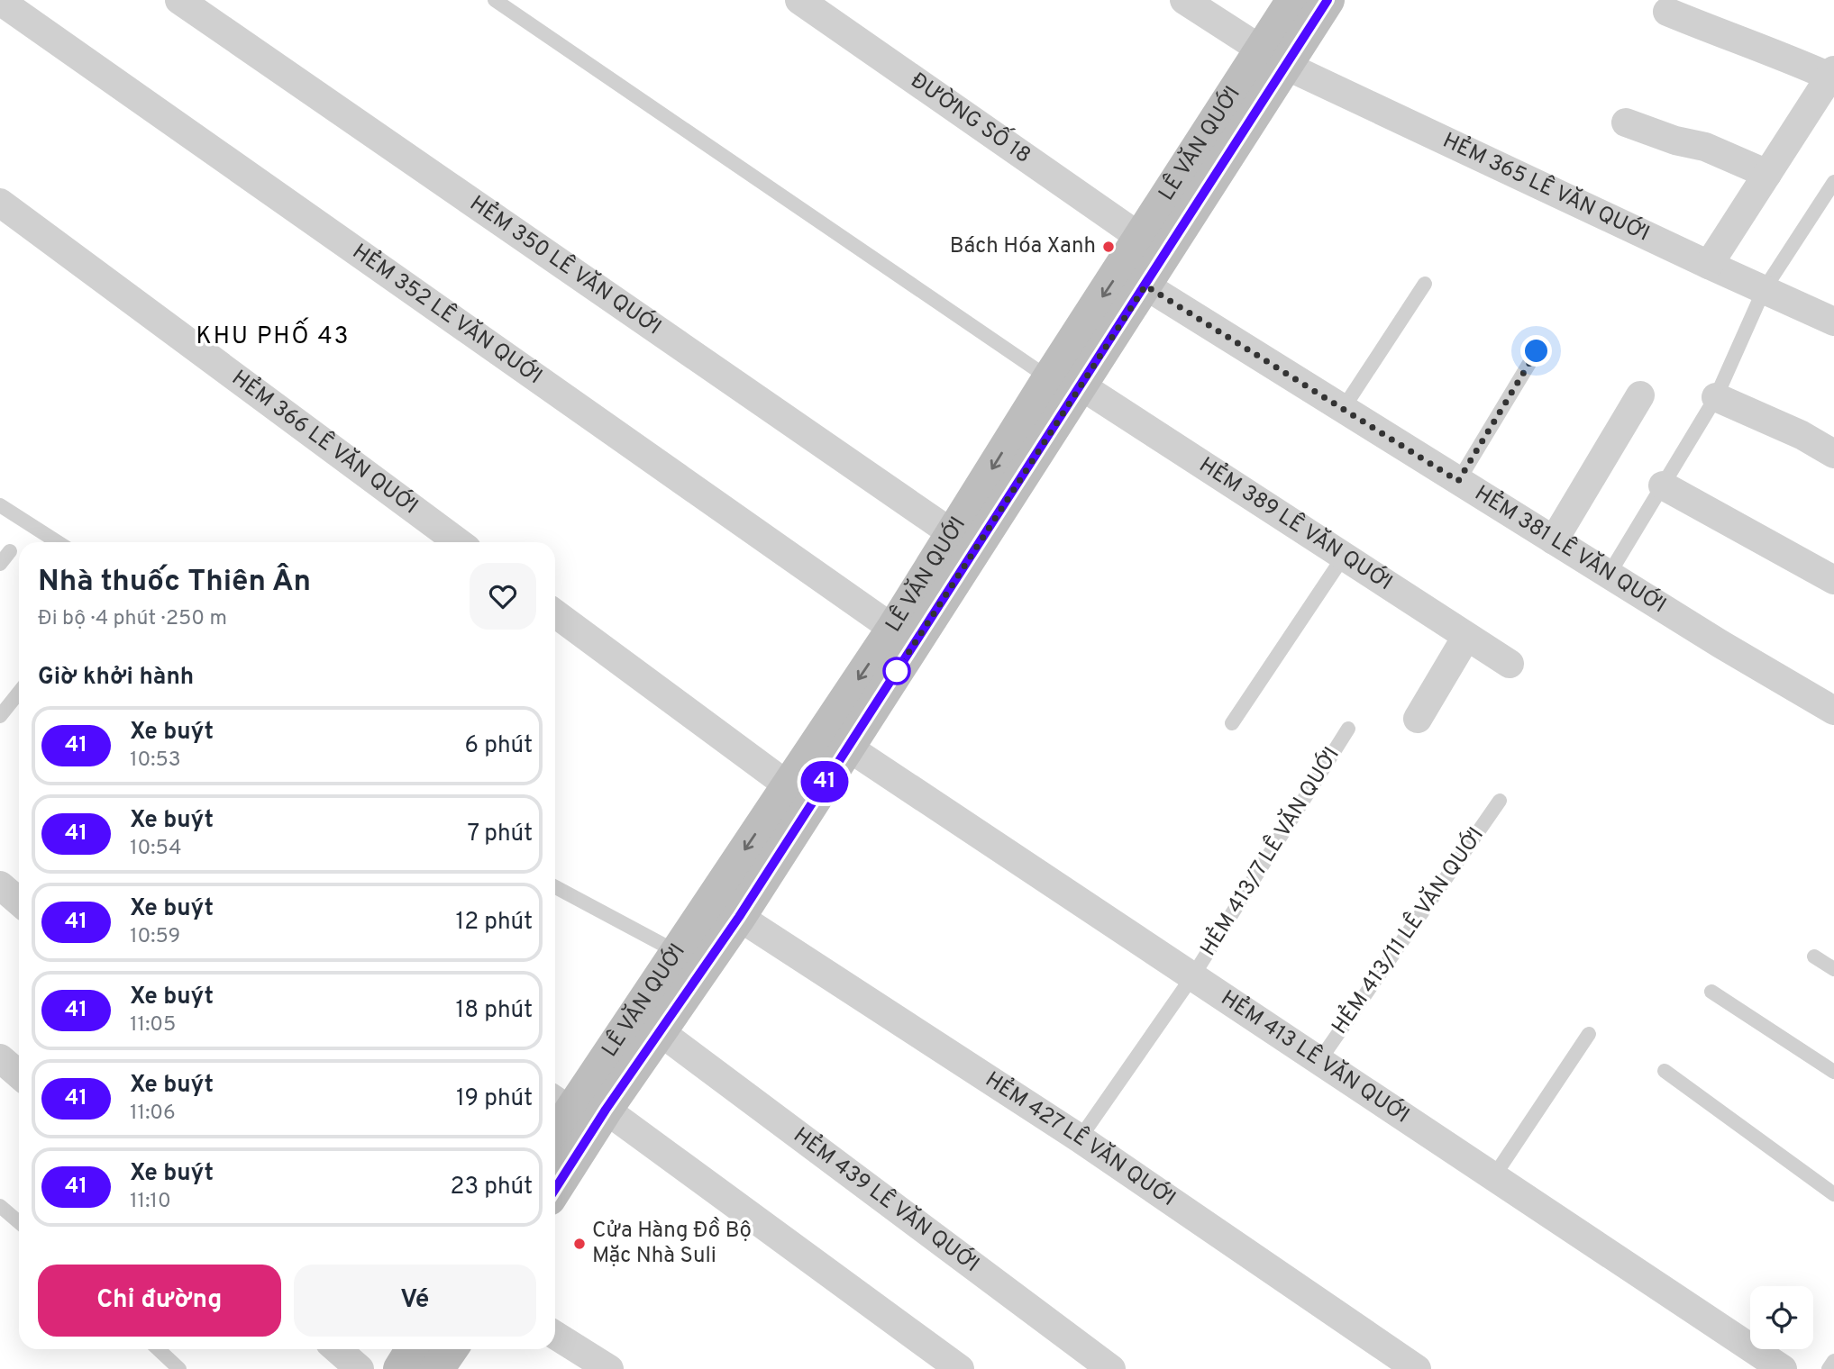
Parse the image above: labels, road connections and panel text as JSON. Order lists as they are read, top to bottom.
{
  "streets": {
    "main road": ["LÊ VĂN QUỚI"],
    "street": [
      "ĐƯỜNG SỐ 18",
      "HẺM 365 LÊ VĂN QUỚI",
      "HẺM 350 LÊ VĂN QUỚI",
      "HẺM 352 LÊ VĂN QUỚI",
      "HẺM 366 LÊ VĂN QUỚI",
      "HẺM 389 LÊ VĂN QUỚI",
      "HẺM 381 LÊ VĂN QUỚI",
      "HẺM 413 LÊ VĂN QUỚI",
      "HẺM 427 LÊ VĂN QUỚI",
      "HẺM 439 LÊ VĂN QUỚI"
    ],
    "lane": ["HẺM 413/7 LÊ VĂN QUỚI", "HẺM 413/11 LÊ VĂN QUỚI"]
  },
  "crossings": [
    ["ĐƯỜNG SỐ 18", "LÊ VĂN QUỚI"],
    ["LÊ VĂN QUỚI", "HẺM 365 LÊ VĂN QUỚI"],
    ["LÊ VĂN QUỚI", "HẺM 350 LÊ VĂN QUỚI"],
    ["LÊ VĂN QUỚI", "HẺM 352 LÊ VĂN QUỚI"],
    ["LÊ VĂN QUỚI", "HẺM 389 LÊ VĂN QUỚI"],
    ["LÊ VĂN QUỚI", "HẺM 381 LÊ VĂN QUỚI"],
    ["LÊ VĂN QUỚI", "HẺM 413 LÊ VĂN QUỚI"],
    ["LÊ VĂN QUỚI", "HẺM 427 LÊ VĂN QUỚI"],
    ["LÊ VĂN QUỚI", "HẺM 439 LÊ VĂN QUỚI"],
    ["HẺM 413/7 LÊ VĂN QUỚI", "HẺM 413 LÊ VĂN QUỚI"],
    ["HẺM 413/7 LÊ VĂN QUỚI", "HẺM 427 LÊ VĂN QUỚI"],
    ["HẺM 413/11 LÊ VĂN QUỚI", "HẺM 413 LÊ VĂN QUỚI"]
  ],
  "districts": ["KHU PHỐ 43"],
  "places": ["Bách Hóa Xanh", "Cửa Hàng Đồ Bộ Mặc Nhà Suli"],
  "lines": ["bus line 41"],
  "page": {
    "on_map": "41",
    "heading": [
      ["Nhà thuốc Thiên Ân", "Đi bộ · 4 phút · 250 m"],
      "Giờ khởi hành"
    ],
    "list": [
      {
        "mark": "41",
        "name": "Xe buýt",
        "note": "10:53",
        "value": "6 phút"
      },
      {
        "mark": "41",
        "name": "Xe buýt",
        "note": "10:54",
        "value": "7 phút"
      },
      {
        "mark": "41",
        "name": "Xe buýt",
        "note": "10:59",
        "value": "12 phút"
      },
      {
        "mark": "41",
        "name": "Xe buýt",
        "note": "11:05",
        "value": "18 phút"
      },
      {
        "mark": "41",
        "name": "Xe buýt",
        "note": "11:06",
        "value": "19 phút"
      },
      {
        "mark": "41",
        "name": "Xe buýt",
        "note": "11:10",
        "value": "23 phút"
      }
    ],
    "buttons": ["Chỉ đường", "Vé"]
  }
}
